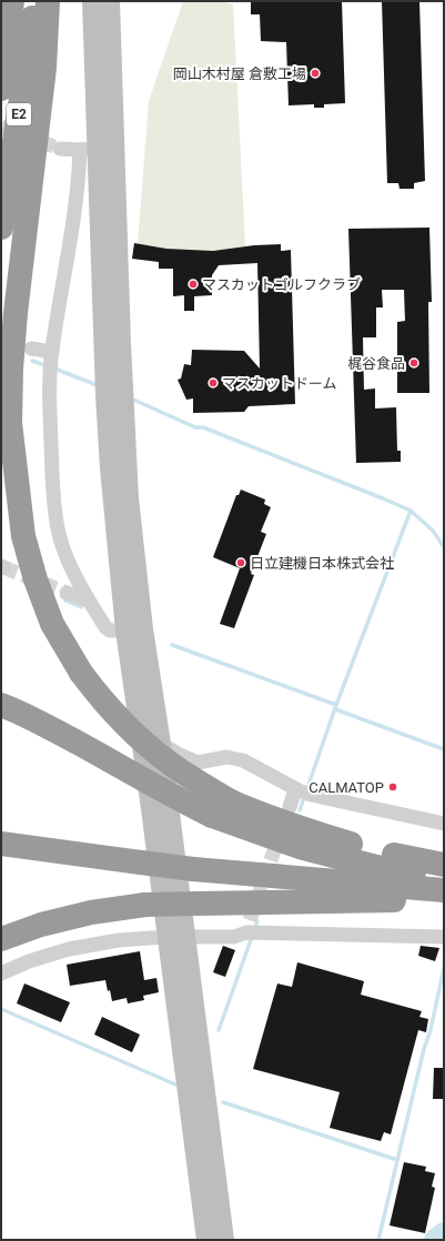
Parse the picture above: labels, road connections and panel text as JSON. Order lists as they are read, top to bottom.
{
  "streets": {
    "highway": ["E2"]
  },
  "places": [
    "岡山木村屋 倉敷工場",
    "マスカットゴルフクラブ",
    "梶谷食品",
    "マスカットドーム",
    "日立建機日本株式会社",
    "CALMATOP"
  ]
}
